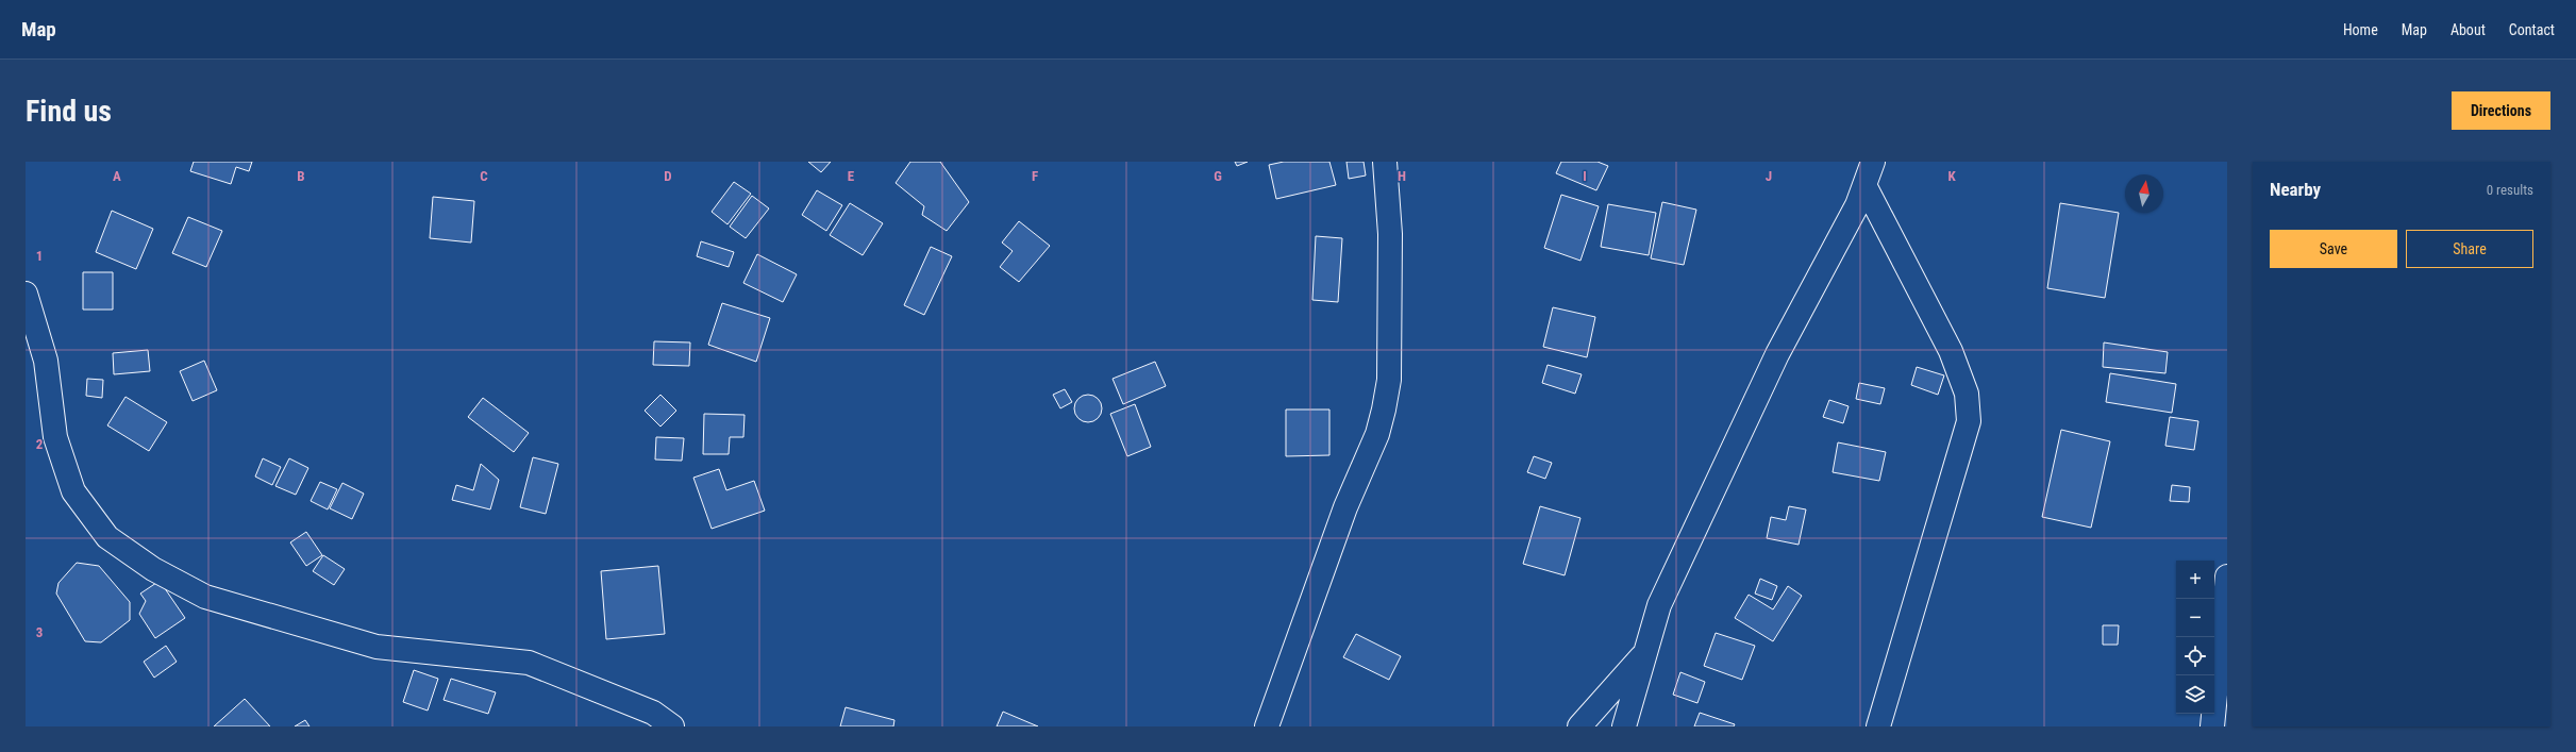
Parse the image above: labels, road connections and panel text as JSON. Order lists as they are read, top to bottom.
{
  "north": "top",
  "page": {
    "header": "Map",
    "nav": [
      "Home",
      "Map",
      "About",
      "Contact"
    ],
    "buttons": [
      "Directions",
      ["Save", "Share"]
    ],
    "title": "Find us",
    "heading": ["Nearby", "0 results"],
    "map_buttons": ["+", "−"]
  },
  "grid": {
    "columns": [
      "A",
      "B",
      "C",
      "D",
      "E",
      "F",
      "G",
      "H",
      "I",
      "J",
      "K"
    ],
    "rows": ["1", "2", "3"]
  }
}
